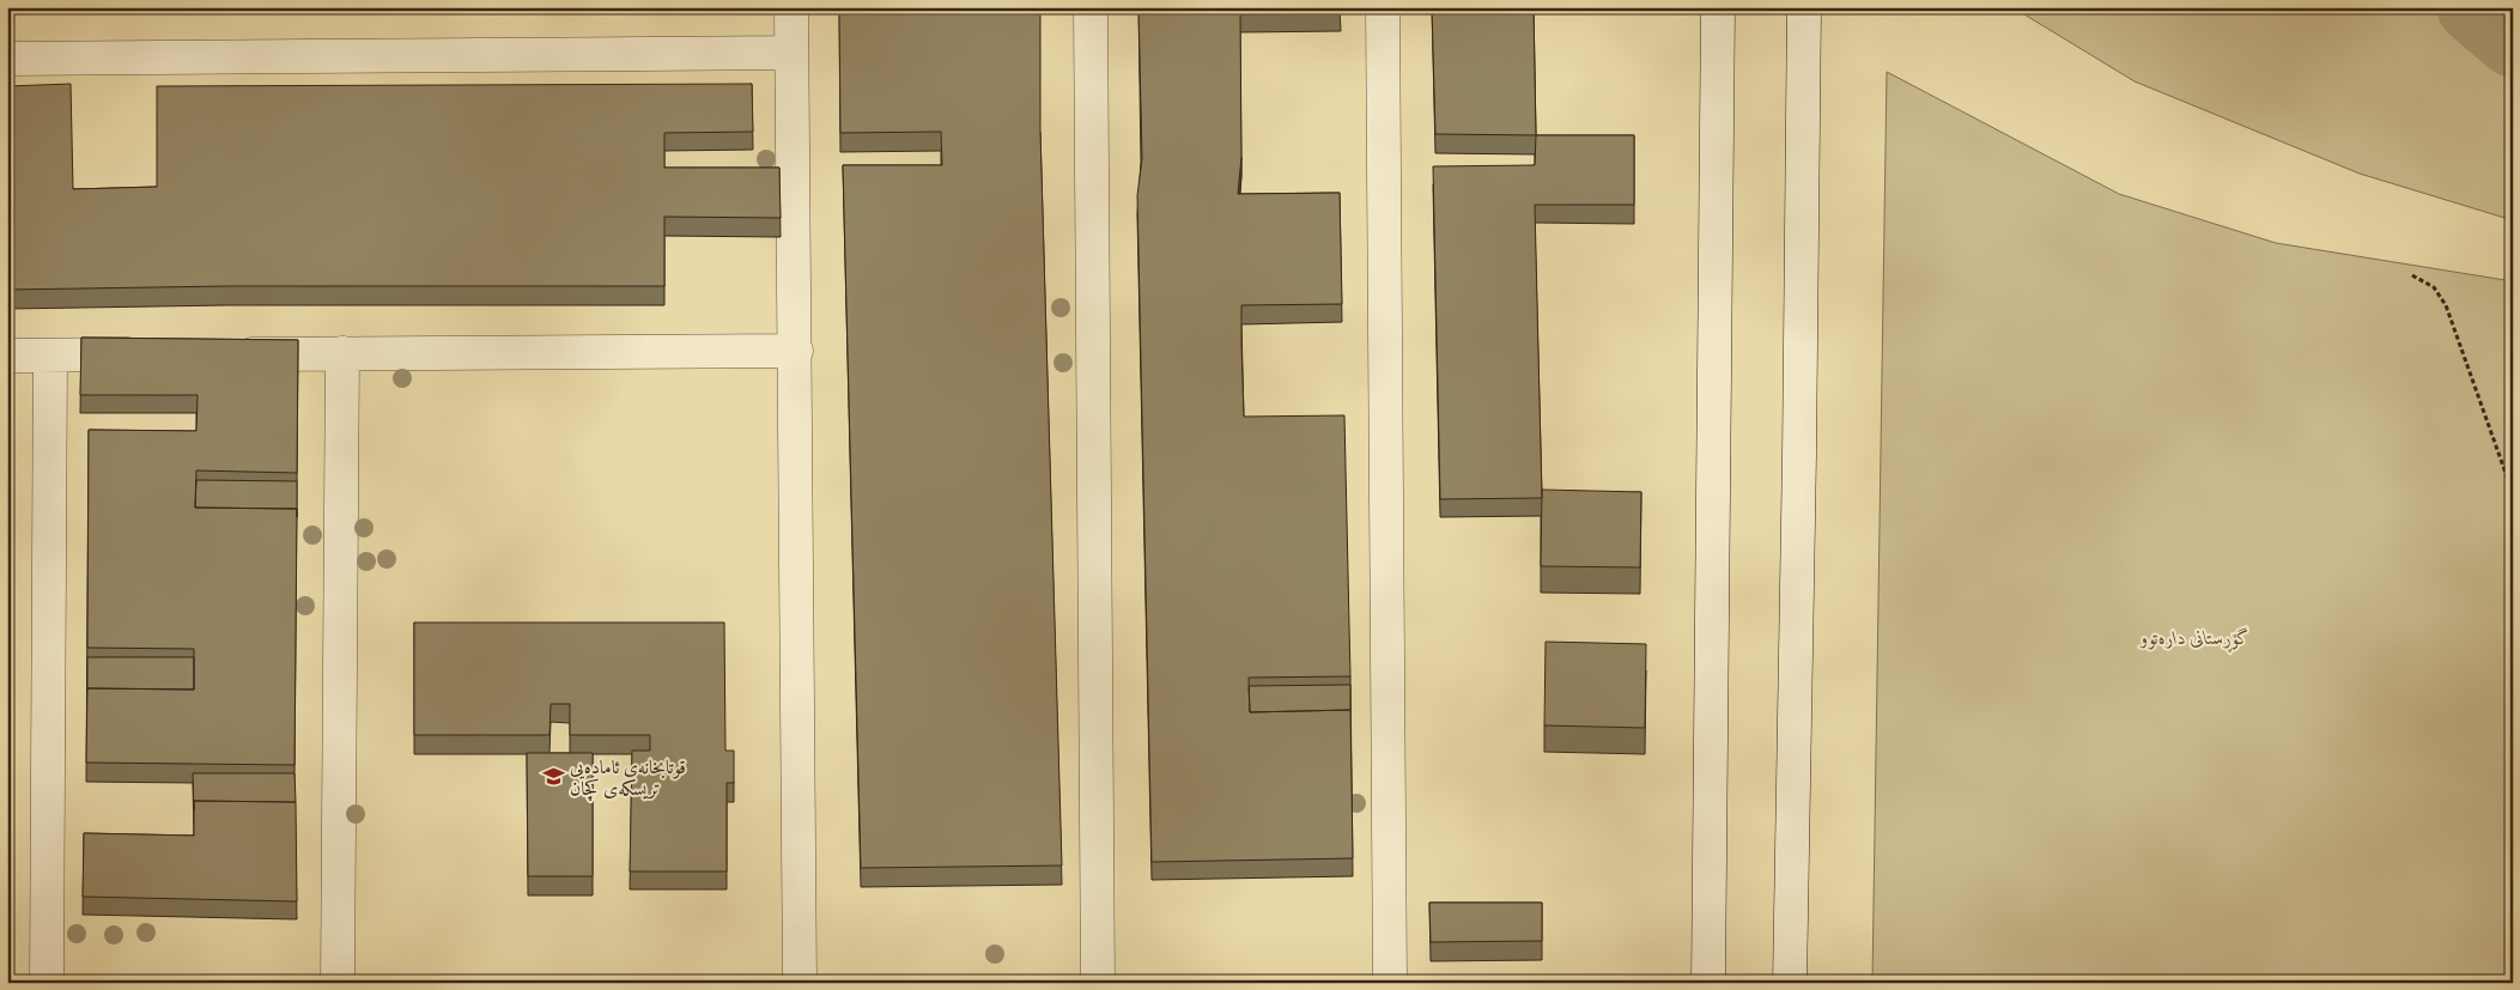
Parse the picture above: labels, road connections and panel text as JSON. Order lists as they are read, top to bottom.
{
  "parks": ["گۆڕستانی دارەتوو"],
  "places": {
    "school or university": ["قوتابخانەی ئامادەیی تریسکەی کچان"]
  }
}
